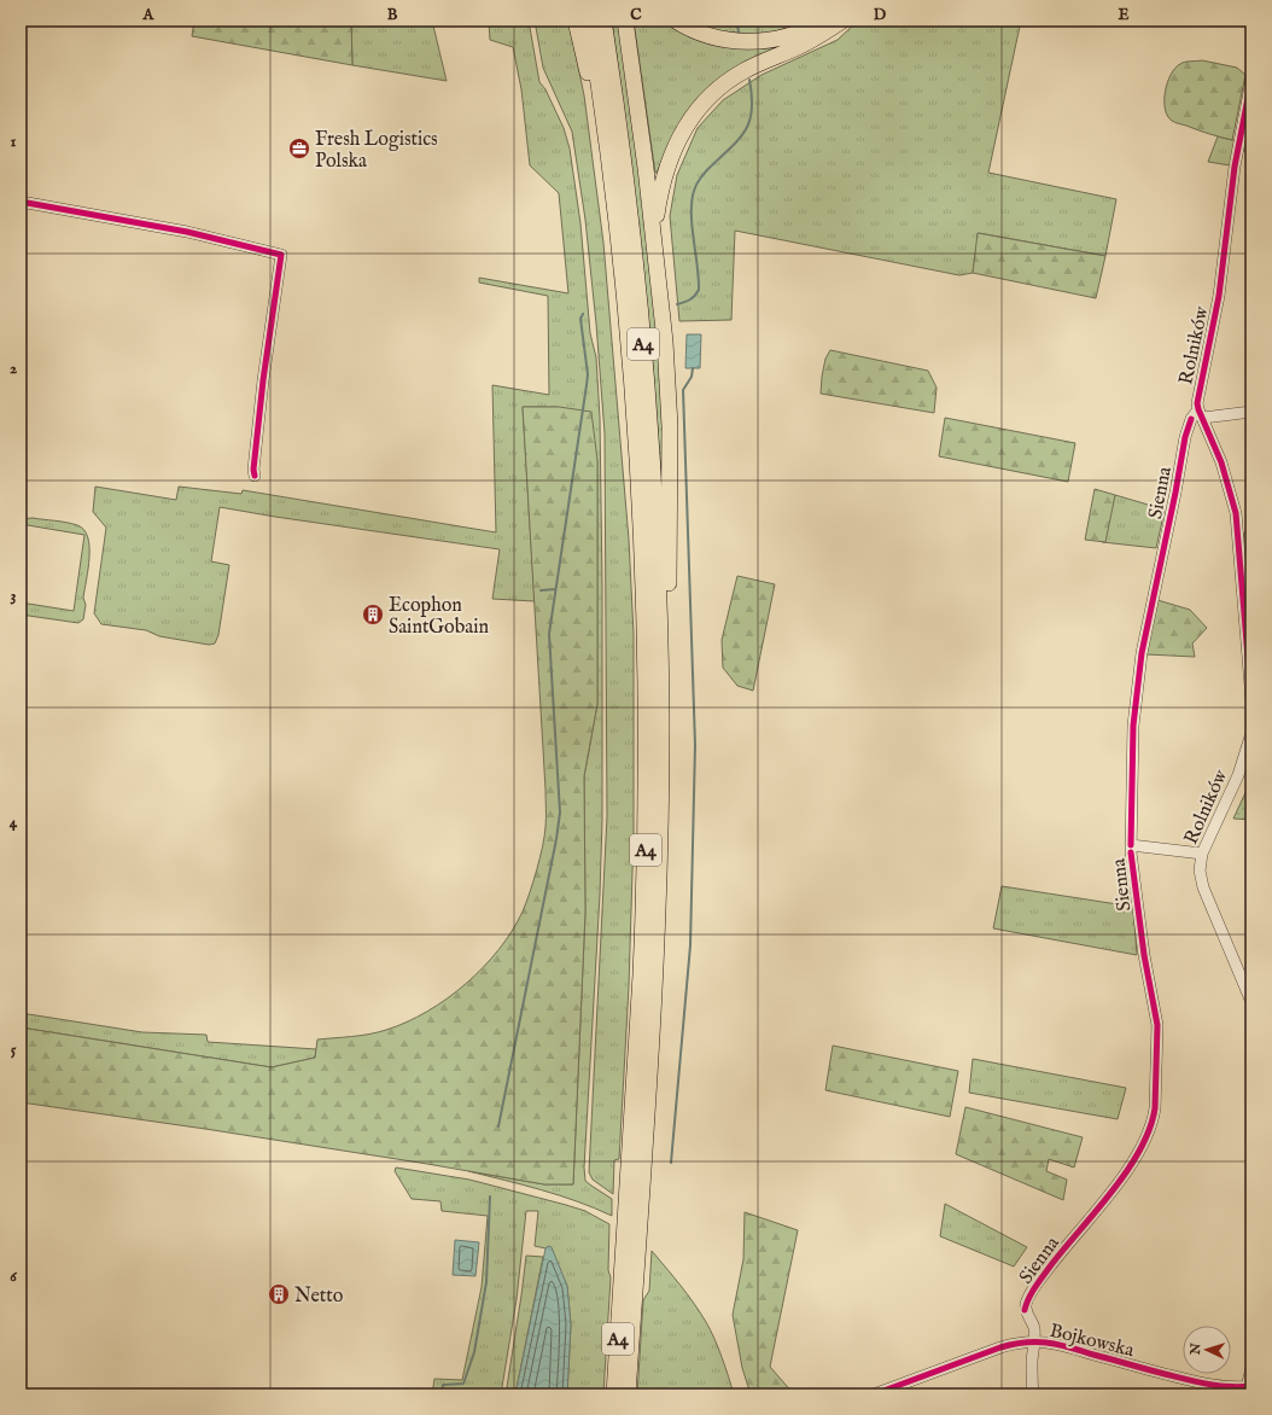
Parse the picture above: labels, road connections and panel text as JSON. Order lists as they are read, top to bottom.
{
  "streets": {
    "highway": ["A4"],
    "street": ["Rolników", "Sienna", "Bojkowska"]
  },
  "crossings": [
    ["Rolników", "Sienna"],
    ["Sienna", "Bojkowska"]
  ],
  "places": {
    "office": ["Fresh Logistics Polska"],
    "building": ["Ecophon SaintGobain", "Netto"]
  },
  "north": "left",
  "grid": {
    "columns": [
      "A",
      "B",
      "C",
      "D",
      "E"
    ],
    "rows": [
      "1",
      "2",
      "3",
      "4",
      "5",
      "6"
    ]
  }
}
